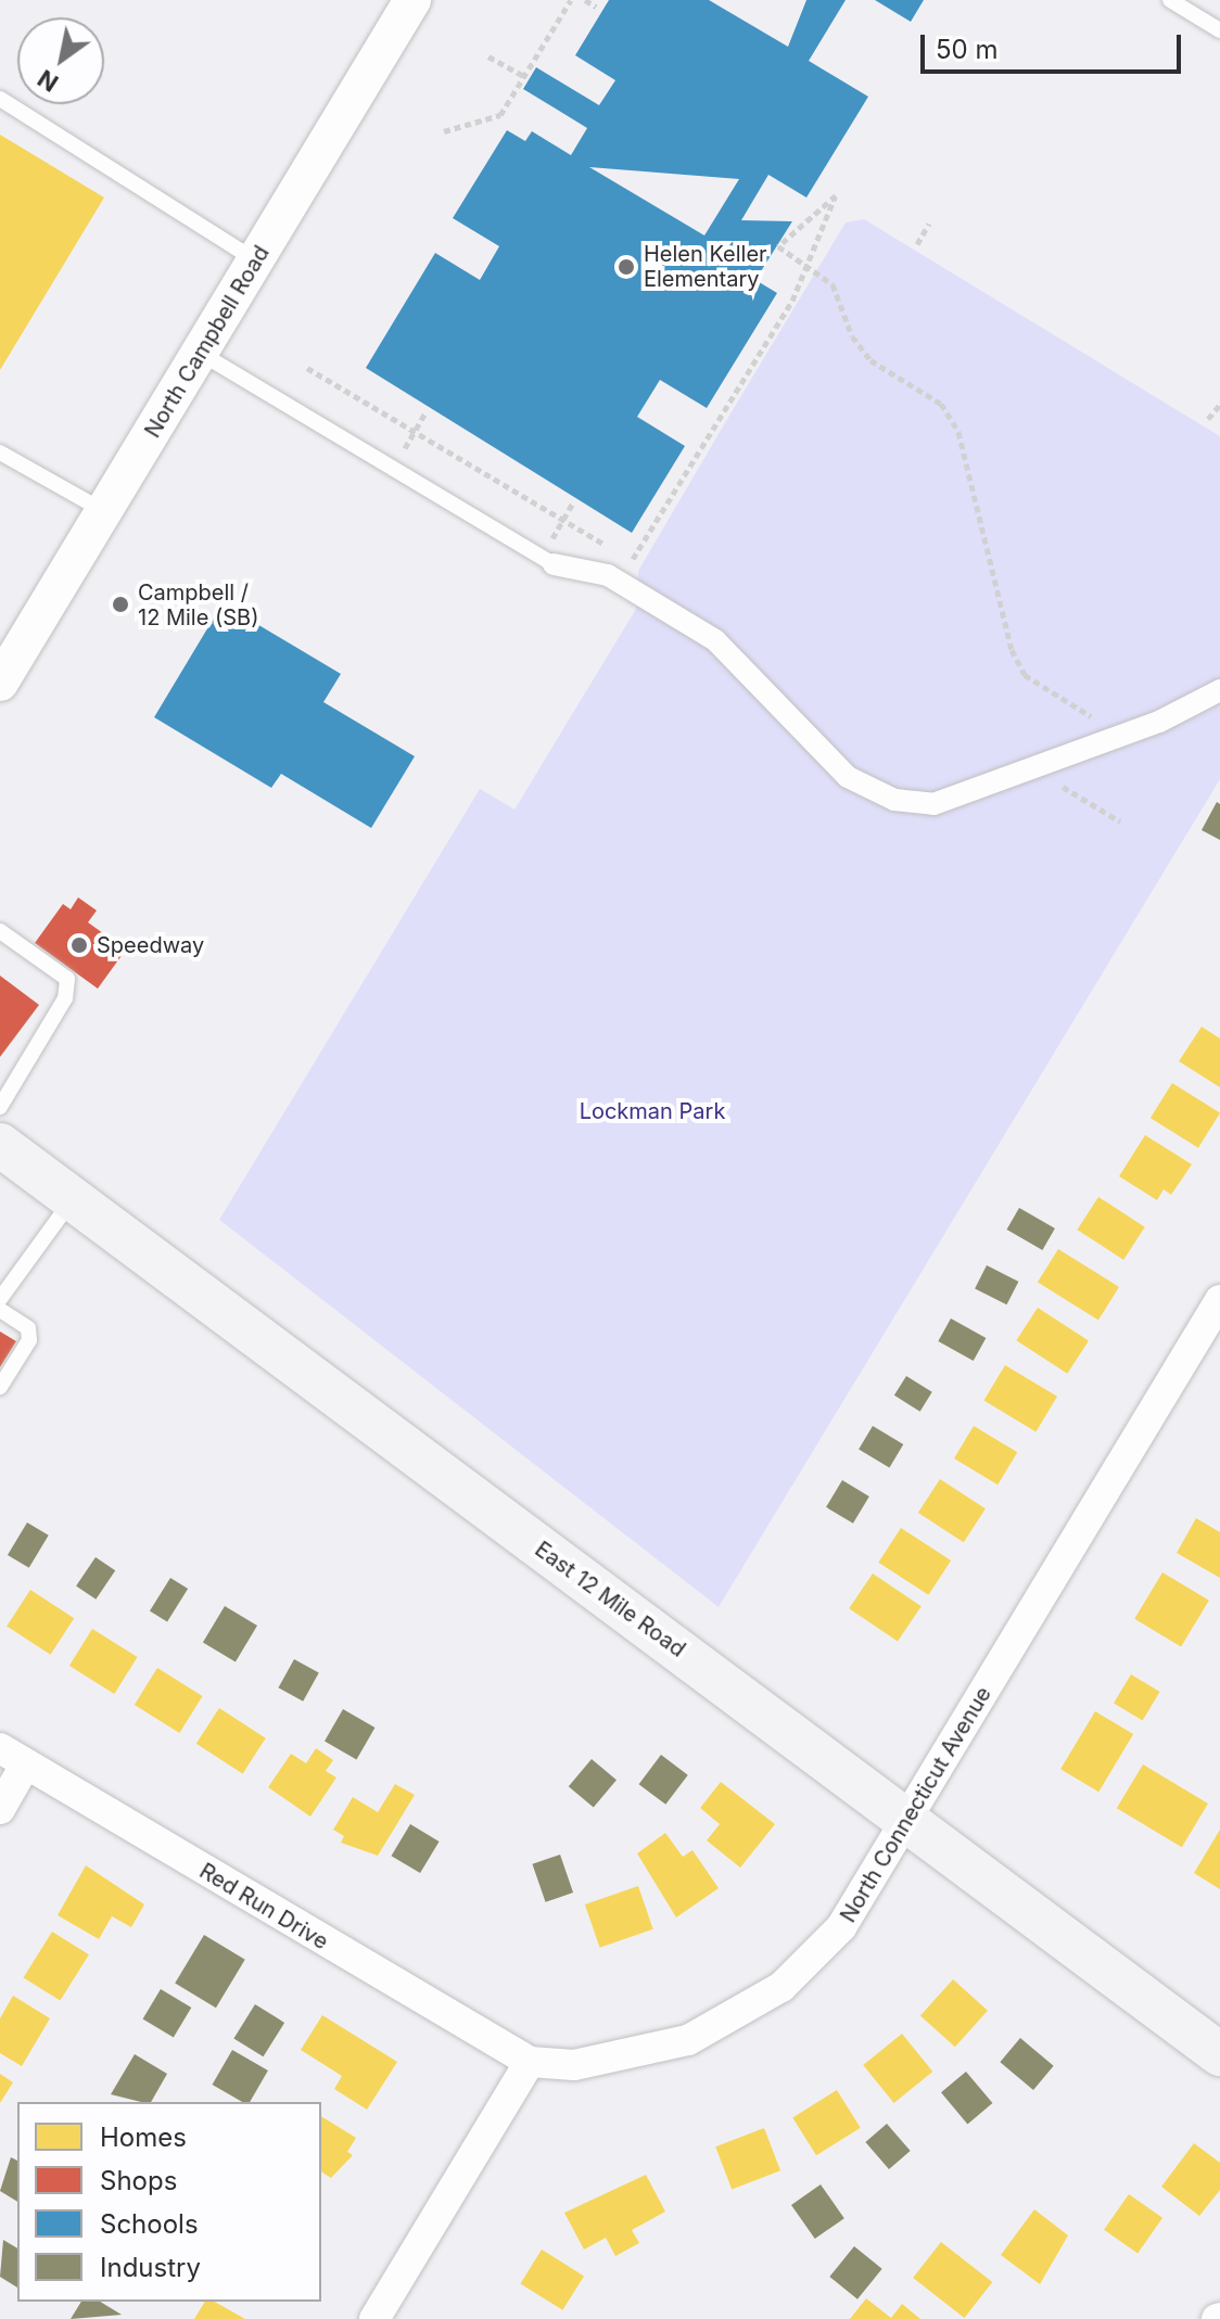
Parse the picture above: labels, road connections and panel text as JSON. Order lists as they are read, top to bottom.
{
  "streets": {
    "main road": ["East 12 Mile Road"],
    "street": ["North Campbell Road", "North Connecticut Avenue", "Red Run Drive"]
  },
  "crossings": [
    ["East 12 Mile Road", "North Connecticut Avenue"],
    ["North Connecticut Avenue", "Red Run Drive"]
  ],
  "parks": ["Lockman Park"],
  "places": ["Helen Keller Elementary", "Campbell / 12 Mile (SB)", "Speedway"],
  "legend": [
    "Homes",
    "Shops",
    "Schools",
    "Industry"
  ],
  "scale_bar": "50 m",
  "north": "bottom left"
}
